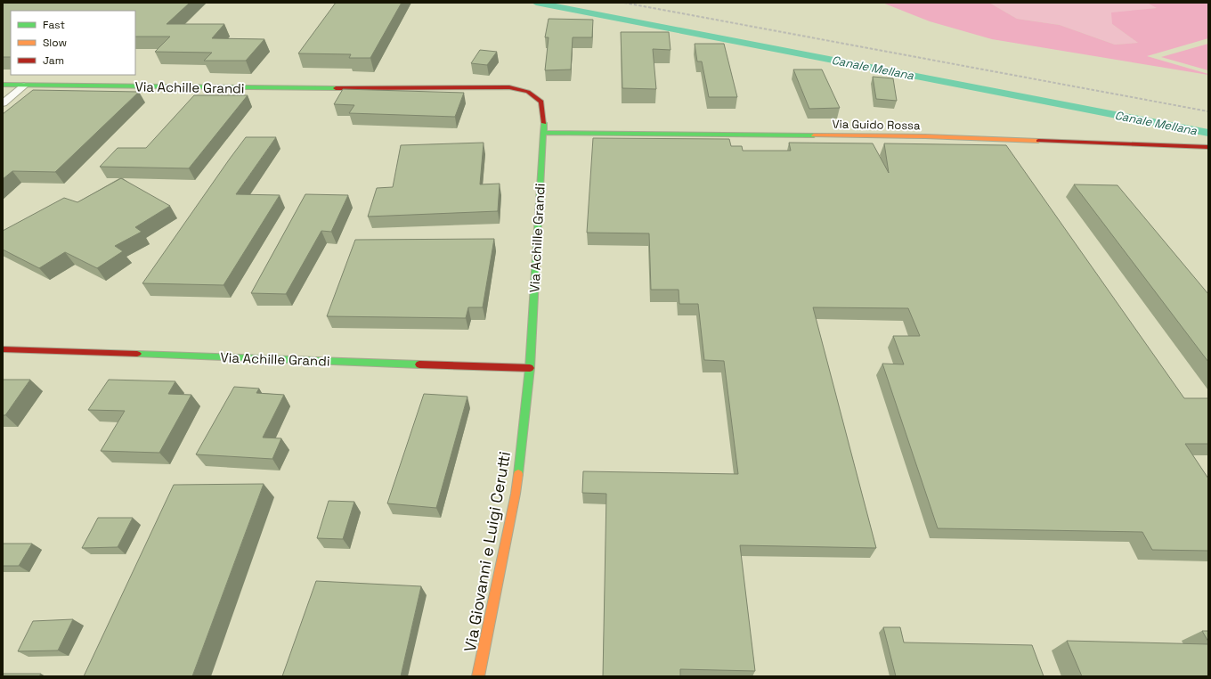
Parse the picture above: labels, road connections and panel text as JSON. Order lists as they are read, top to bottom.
{
  "streets": {
    "street": ["Via Achille Grandi", "Via Guido Rossa", "Via Giovanni e Luigi Cerutti"]
  },
  "crossings": [
    ["Via Achille Grandi", "Via Guido Rossa"],
    ["Via Achille Grandi", "Via Giovanni e Luigi Cerutti"]
  ],
  "water": ["Canale Mellana"],
  "legend": ["Fast", "Slow", "Jam"]
}
